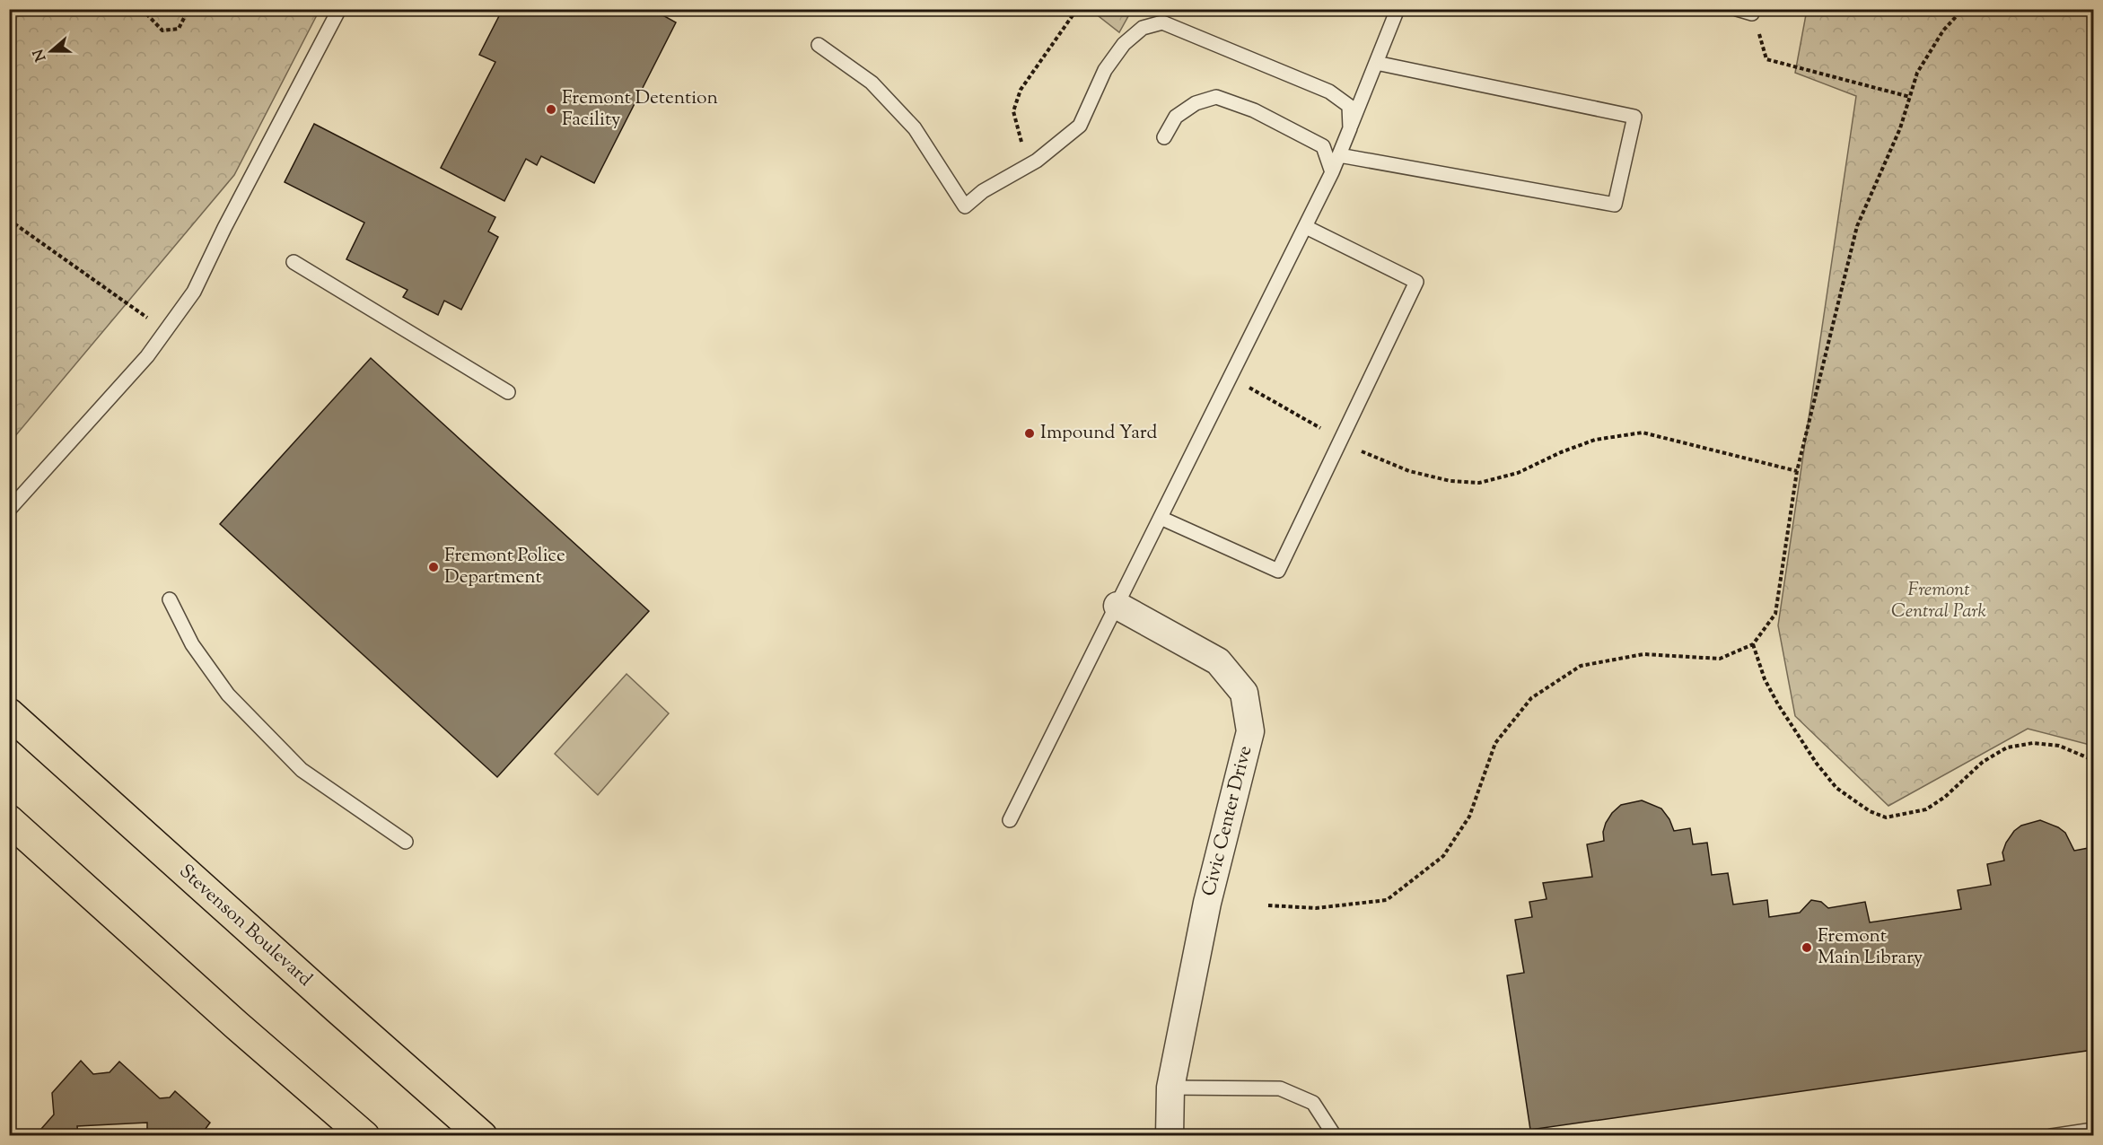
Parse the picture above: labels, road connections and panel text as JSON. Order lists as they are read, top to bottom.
{
  "streets": {
    "main road": ["Stevenson Boulevard"],
    "street": ["Civic Center Drive"]
  },
  "parks": ["Fremont Central Park"],
  "places": [
    "Fremont Detention Facility",
    "Impound Yard",
    "Fremont Police Department",
    "Fremont Main Library"
  ],
  "north": "left"
}
